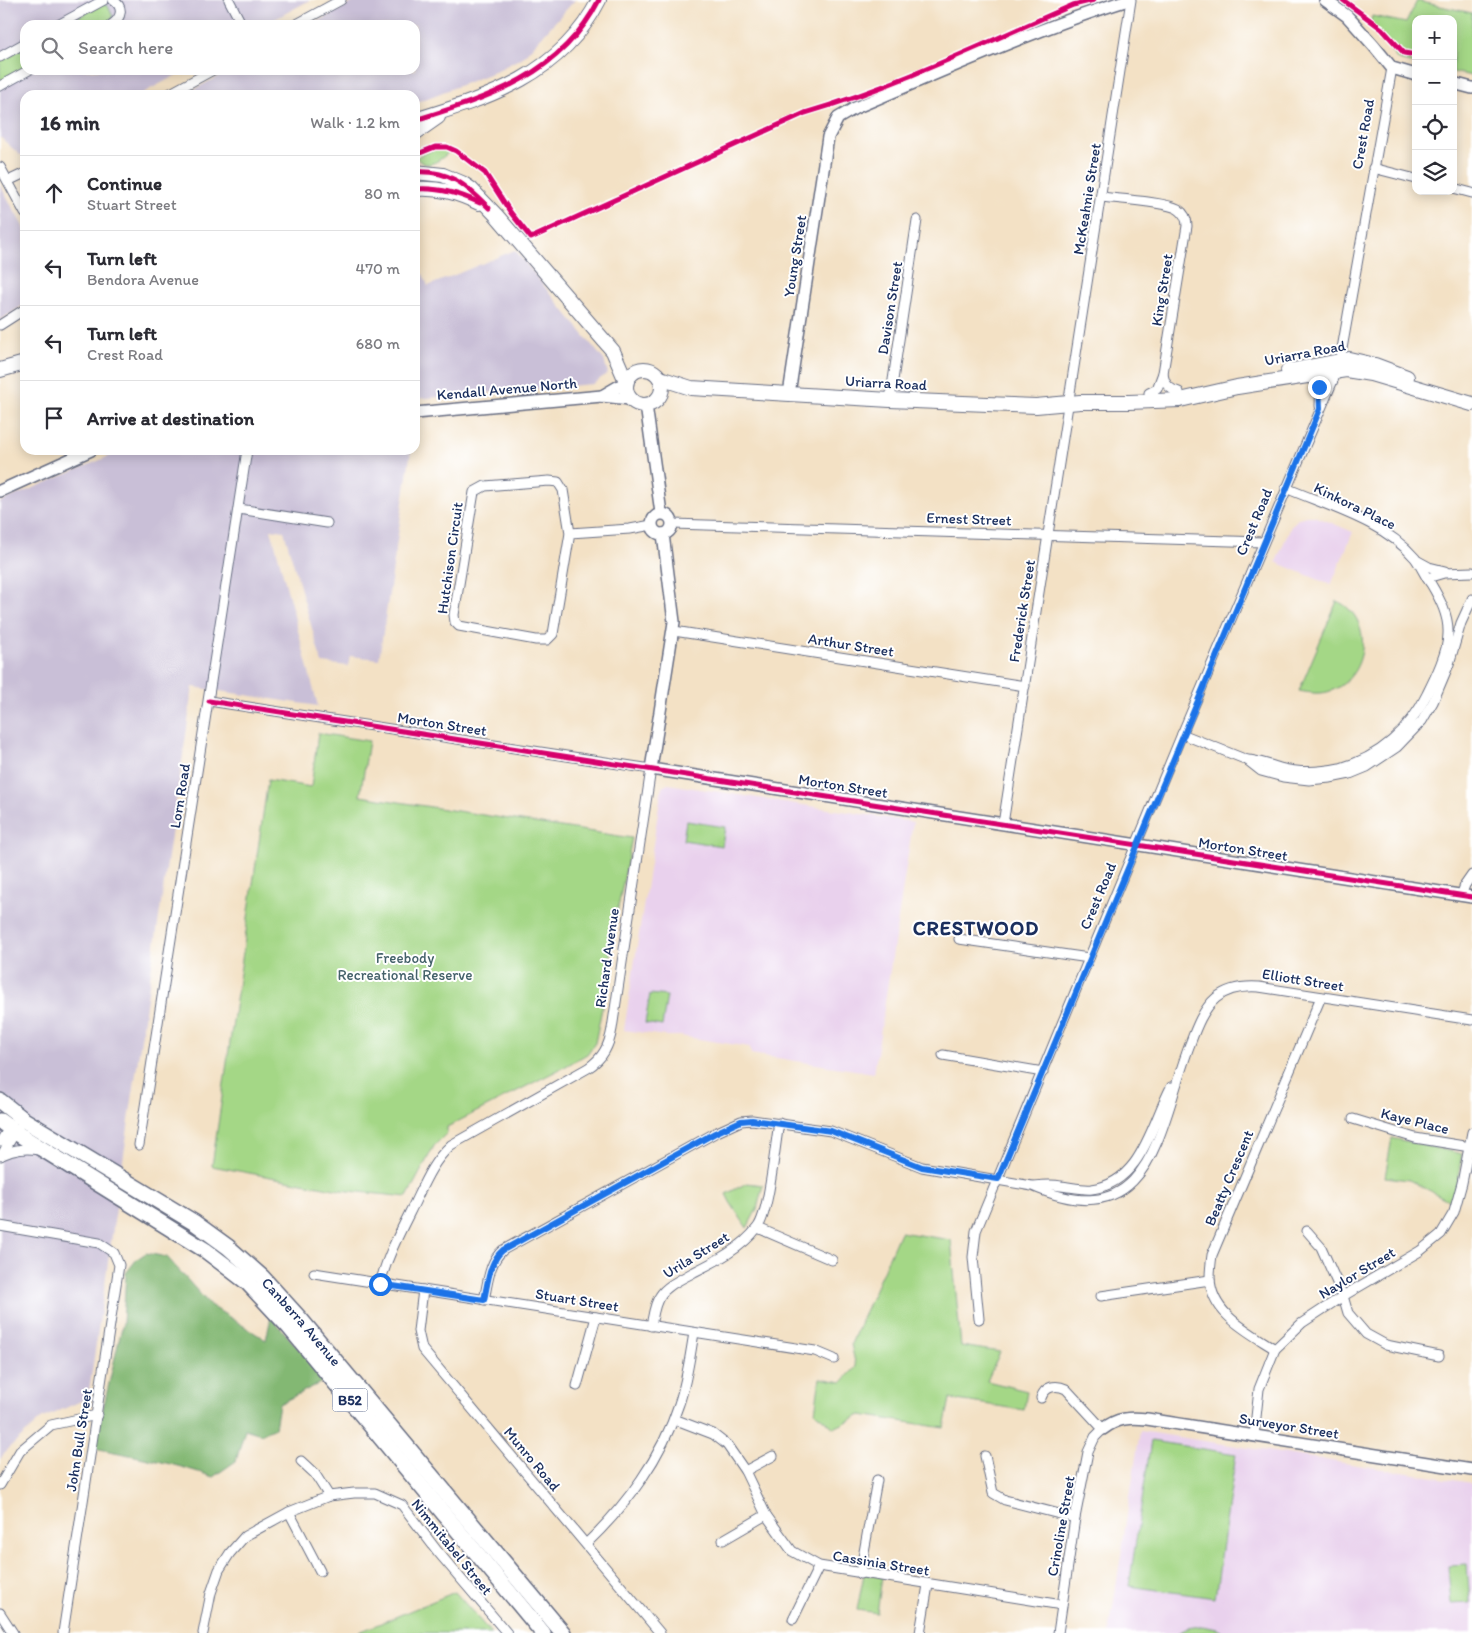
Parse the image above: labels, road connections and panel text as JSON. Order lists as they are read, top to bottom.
{
  "streets": {
    "highway": ["Canberra Avenue", "B52"],
    "main road": ["Uriarra Road"],
    "street": [
      "Crest Road",
      "McKeahnie Street",
      "Young Street",
      "King Street",
      "Davison Street",
      "Kendall Avenue North",
      "Kinkora Place",
      "Ernest Street",
      "Hutchison Circuit",
      "Frederick Street",
      "Arthur Street",
      "Morton Street",
      "Lorn Road",
      "Richard Avenue",
      "Elliott Street",
      "Kaye Place",
      "Beatty Crescent",
      "Urila Street",
      "Naylor Street",
      "Stuart Street",
      "Surveyor Street",
      "John Bull Street",
      "Munro Road",
      "Crinoline Street",
      "Nimmitabel Street",
      "Cassinia Street"
    ]
  },
  "crossings": [
    ["Crest Road", "Uriarra Road"],
    ["Crest Road", "Kinkora Place"],
    ["Crest Road", "Ernest Street"],
    ["Crest Road", "Morton Street"],
    ["Crest Road", "Elliott Street"],
    ["McKeahnie Street", "Young Street"],
    ["McKeahnie Street", "King Street"],
    ["McKeahnie Street", "Uriarra Road"],
    ["McKeahnie Street", "Frederick Street"],
    ["Young Street", "Uriarra Road"],
    ["King Street", "Uriarra Road"],
    ["Davison Street", "Uriarra Road"],
    ["Uriarra Road", "Kendall Avenue North"],
    ["Uriarra Road", "Frederick Street"],
    ["Ernest Street", "Frederick Street"],
    ["Ernest Street", "Richard Avenue"],
    ["Frederick Street", "Arthur Street"],
    ["Frederick Street", "Morton Street"],
    ["Arthur Street", "Richard Avenue"],
    ["Morton Street", "Lorn Road"],
    ["Morton Street", "Richard Avenue"],
    ["Richard Avenue", "Stuart Street"],
    ["Elliott Street", "Beatty Crescent"],
    ["Elliott Street", "Stuart Street"],
    ["Kaye Place", "Naylor Street"],
    ["Beatty Crescent", "Naylor Street"],
    ["Urila Street", "Stuart Street"],
    ["Naylor Street", "Surveyor Street"],
    ["Stuart Street", "Munro Road"],
    ["Surveyor Street", "Crinoline Street"],
    ["Crinoline Street", "Cassinia Street"]
  ],
  "districts": ["CRESTWOOD"],
  "parks": ["Freebody Recreational Reserve"],
  "page": {
    "map_buttons": ["+", "−"],
    "search": "Search here",
    "heading": ["16 min", "Walk · 1.2 km"],
    "list": [
      ["Continue", "Stuart Street", "80 m"],
      ["Turn left", "Bendora Avenue", "470 m"],
      ["Turn left", "Crest Road", "680 m"],
      "Arrive at destination"
    ]
  }
}
